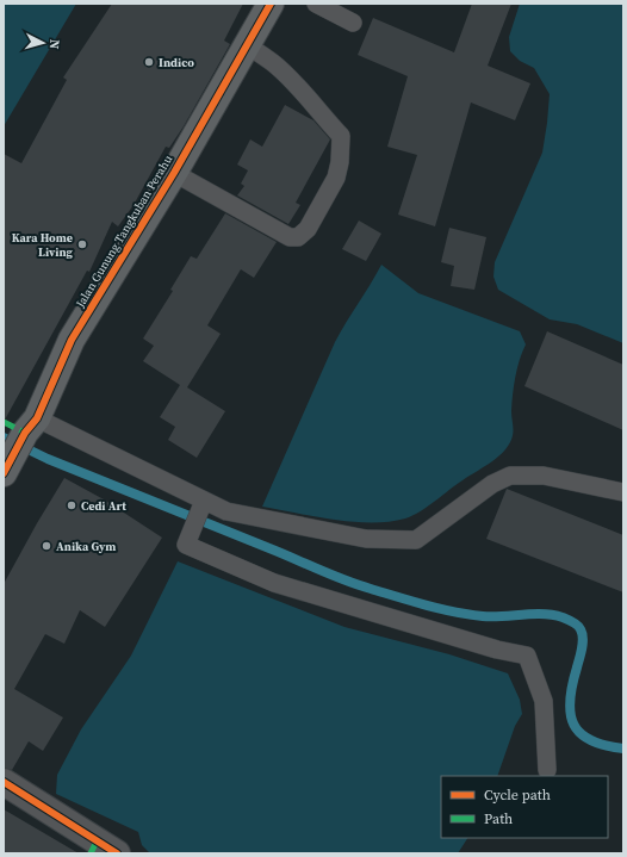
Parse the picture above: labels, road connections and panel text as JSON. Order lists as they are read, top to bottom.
{
  "streets": {
    "street": ["Jalan Gunung Tangkuban Perahu"]
  },
  "places": [
    "Indico",
    "Kara Home Living",
    "Cedi Art",
    "Anika Gym"
  ],
  "legend": ["Cycle path", "Path"],
  "north": "right"
}
